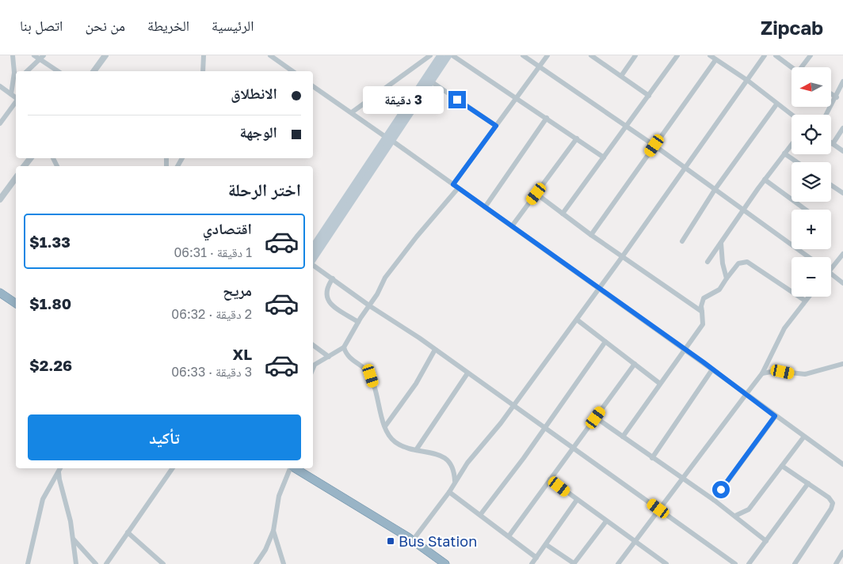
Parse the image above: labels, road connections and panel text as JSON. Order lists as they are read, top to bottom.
{
  "places": {
    "transit": ["Bus Station"]
  },
  "north": "left",
  "page": {
    "header": "Zipcab",
    "nav": [
      "الرئيسية",
      "الخريطة",
      "من نحن",
      "اتصل بنا"
    ],
    "map_buttons": ["+", "−"],
    "banner": ["الانطلاق", "الوجهة"],
    "bubble": "3 دقيقة",
    "heading": "اختر الرحلة",
    "list": [
      {
        "name": "اقتصادي",
        "note": "1 دقيقة · 06:31",
        "value": "$1.33"
      },
      {
        "name": "مريح",
        "note": "2 دقيقة · 06:32",
        "value": "$1.80"
      },
      {
        "name": "XL",
        "note": "3 دقيقة · 06:33",
        "value": "$2.26"
      }
    ],
    "buttons": "تأكيد"
  }
}
